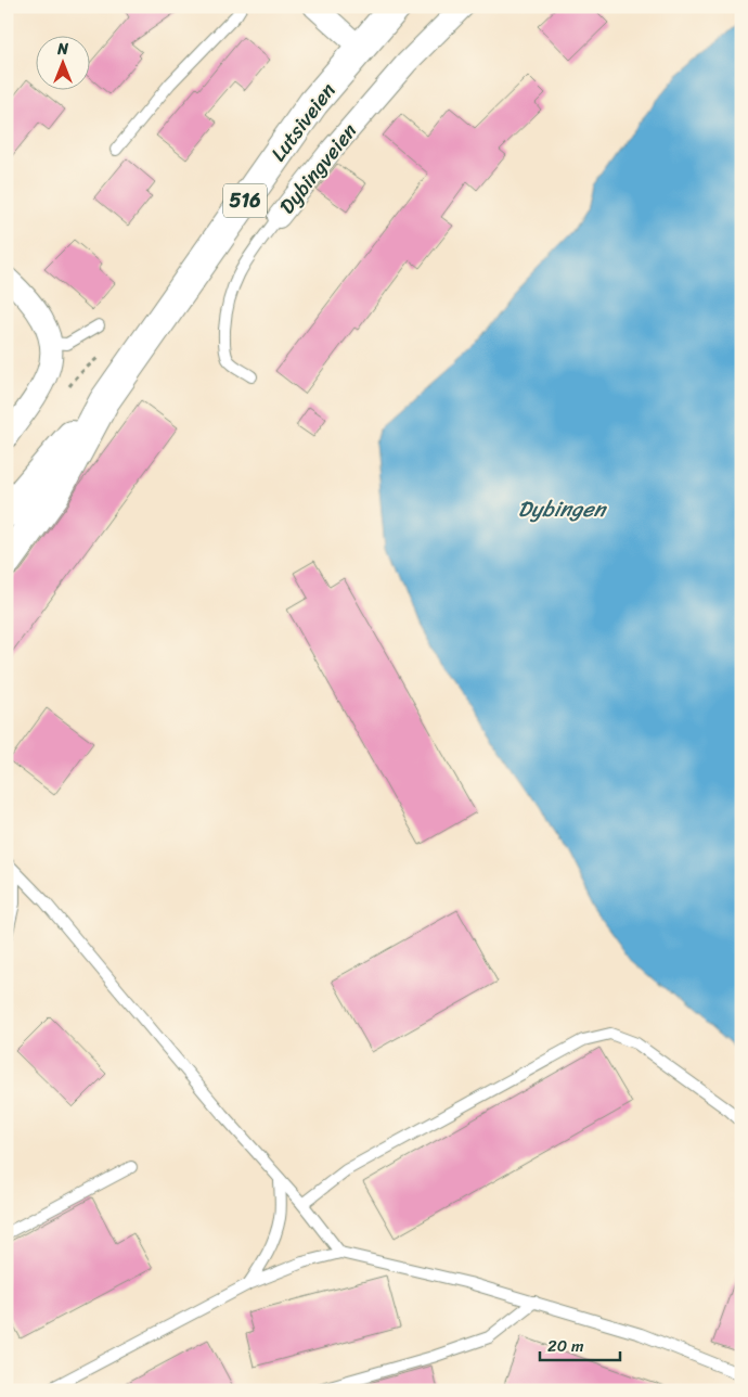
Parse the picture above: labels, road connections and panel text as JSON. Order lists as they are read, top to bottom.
{
  "streets": {
    "main road": ["Lutsiveien", "516"],
    "street": ["Dybingveien"]
  },
  "water": ["Dybingen"],
  "scale_bar": "20 m",
  "north": "top"
}
